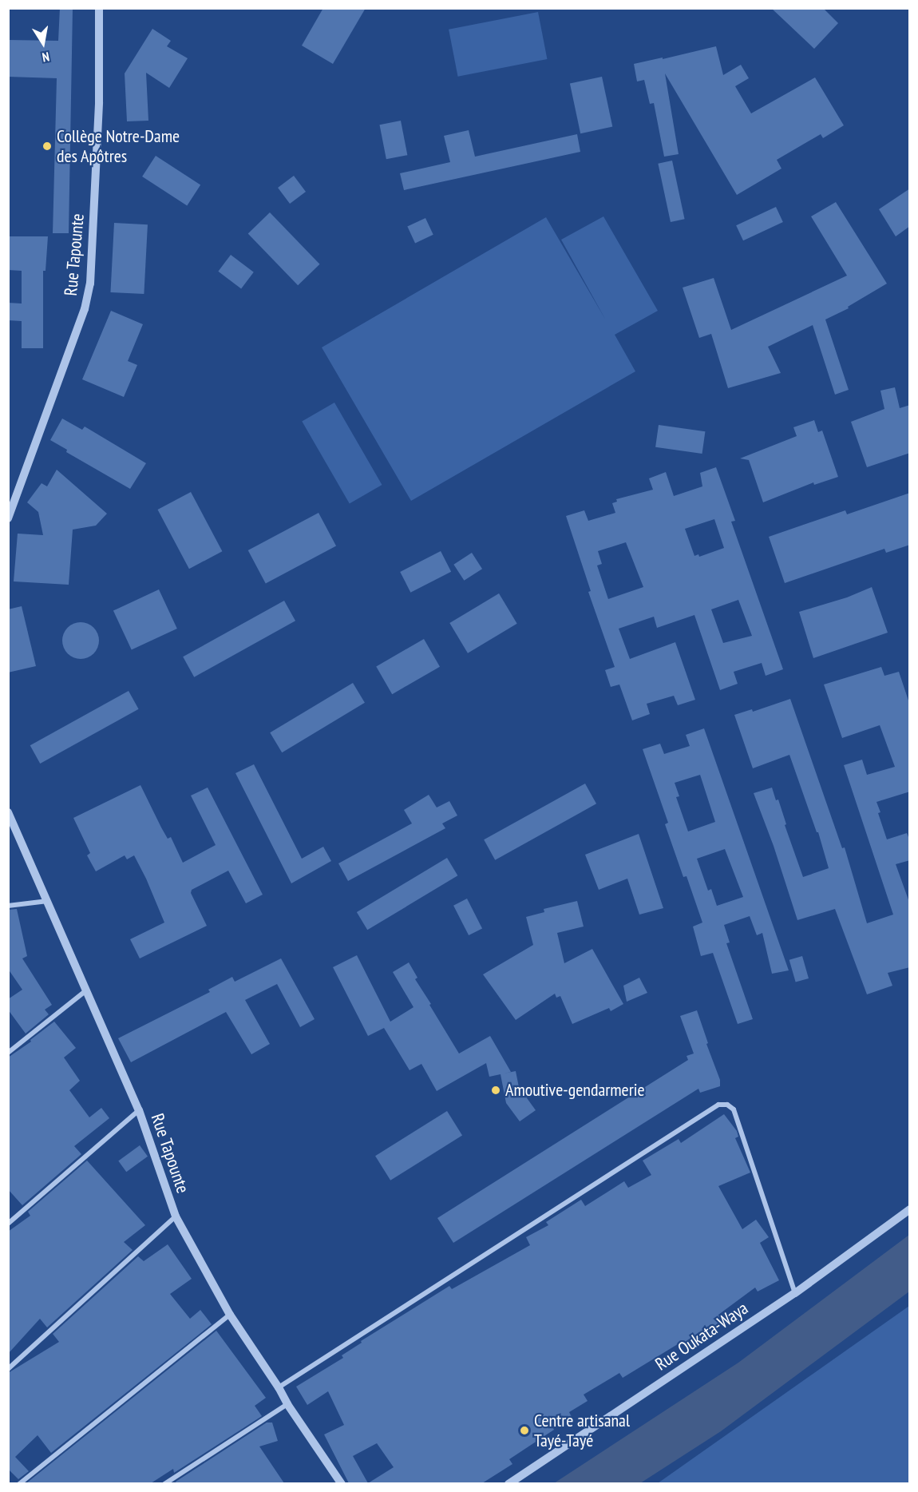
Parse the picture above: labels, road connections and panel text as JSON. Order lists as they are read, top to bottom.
{
  "streets": {
    "street": ["Rue Tapounte", "Rue Oukata-Waya"]
  },
  "places": ["Collège Notre-Dame des Apôtres", "Amoutive-gendarmerie", "Centre artisanal Tayé-Tayé"],
  "north": "bottom"
}
